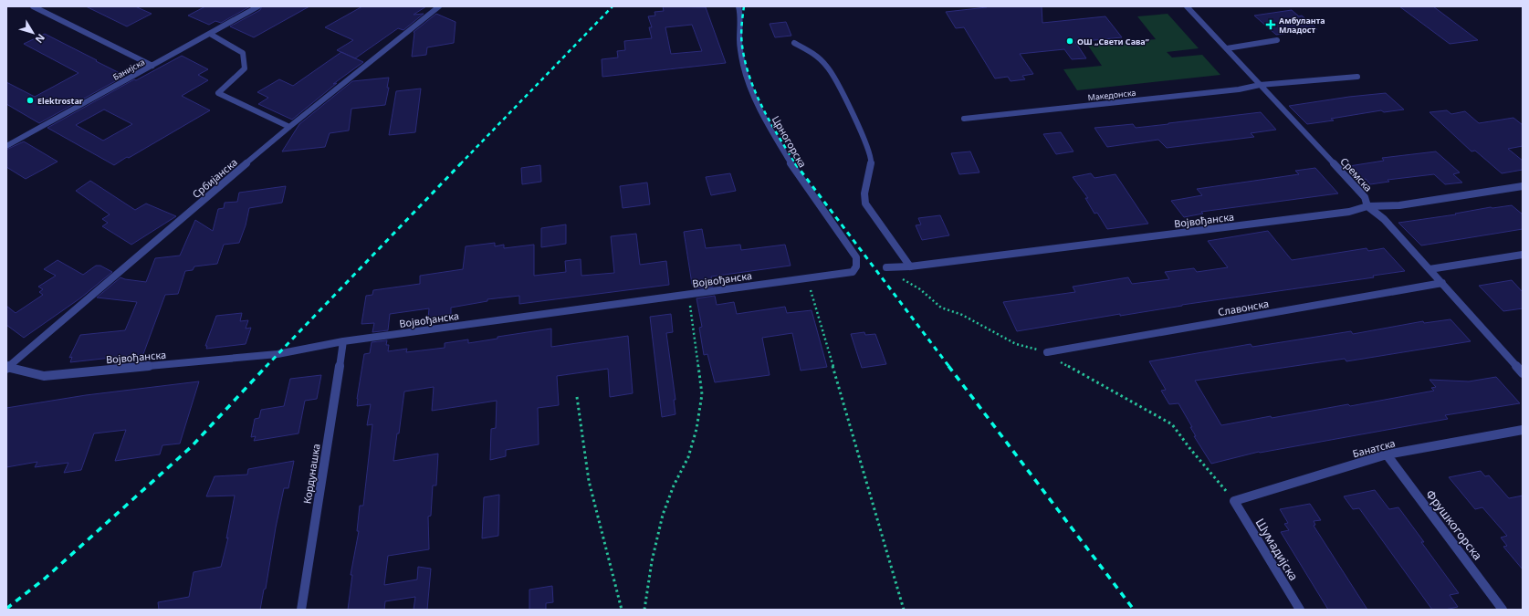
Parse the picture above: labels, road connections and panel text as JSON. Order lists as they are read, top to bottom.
{
  "streets": {
    "street": [
      "Банијска",
      "Македонска",
      "Црногорска",
      "Сремска",
      "Србијанска",
      "Војвођанска",
      "Славонска",
      "Банатска",
      "Кордунашка",
      "Фрушкогорска",
      "Шумадијска"
    ]
  },
  "crossings": [
    ["Македонска", "Сремска"],
    ["Црногорска", "Војвођанска"],
    ["Сремска", "Војвођанска"],
    ["Сремска", "Славонска"],
    ["Србијанска", "Војвођанска"],
    ["Војвођанска", "Кордунашка"],
    ["Банатска", "Фрушкогорска"],
    ["Банатска", "Шумадијска"]
  ],
  "places": {
    "health": ["Амбуланта Младост"],
    "other": ["ОШ „Свети Сава”", "Elektrostar"]
  },
  "north": "bottom right"
}
